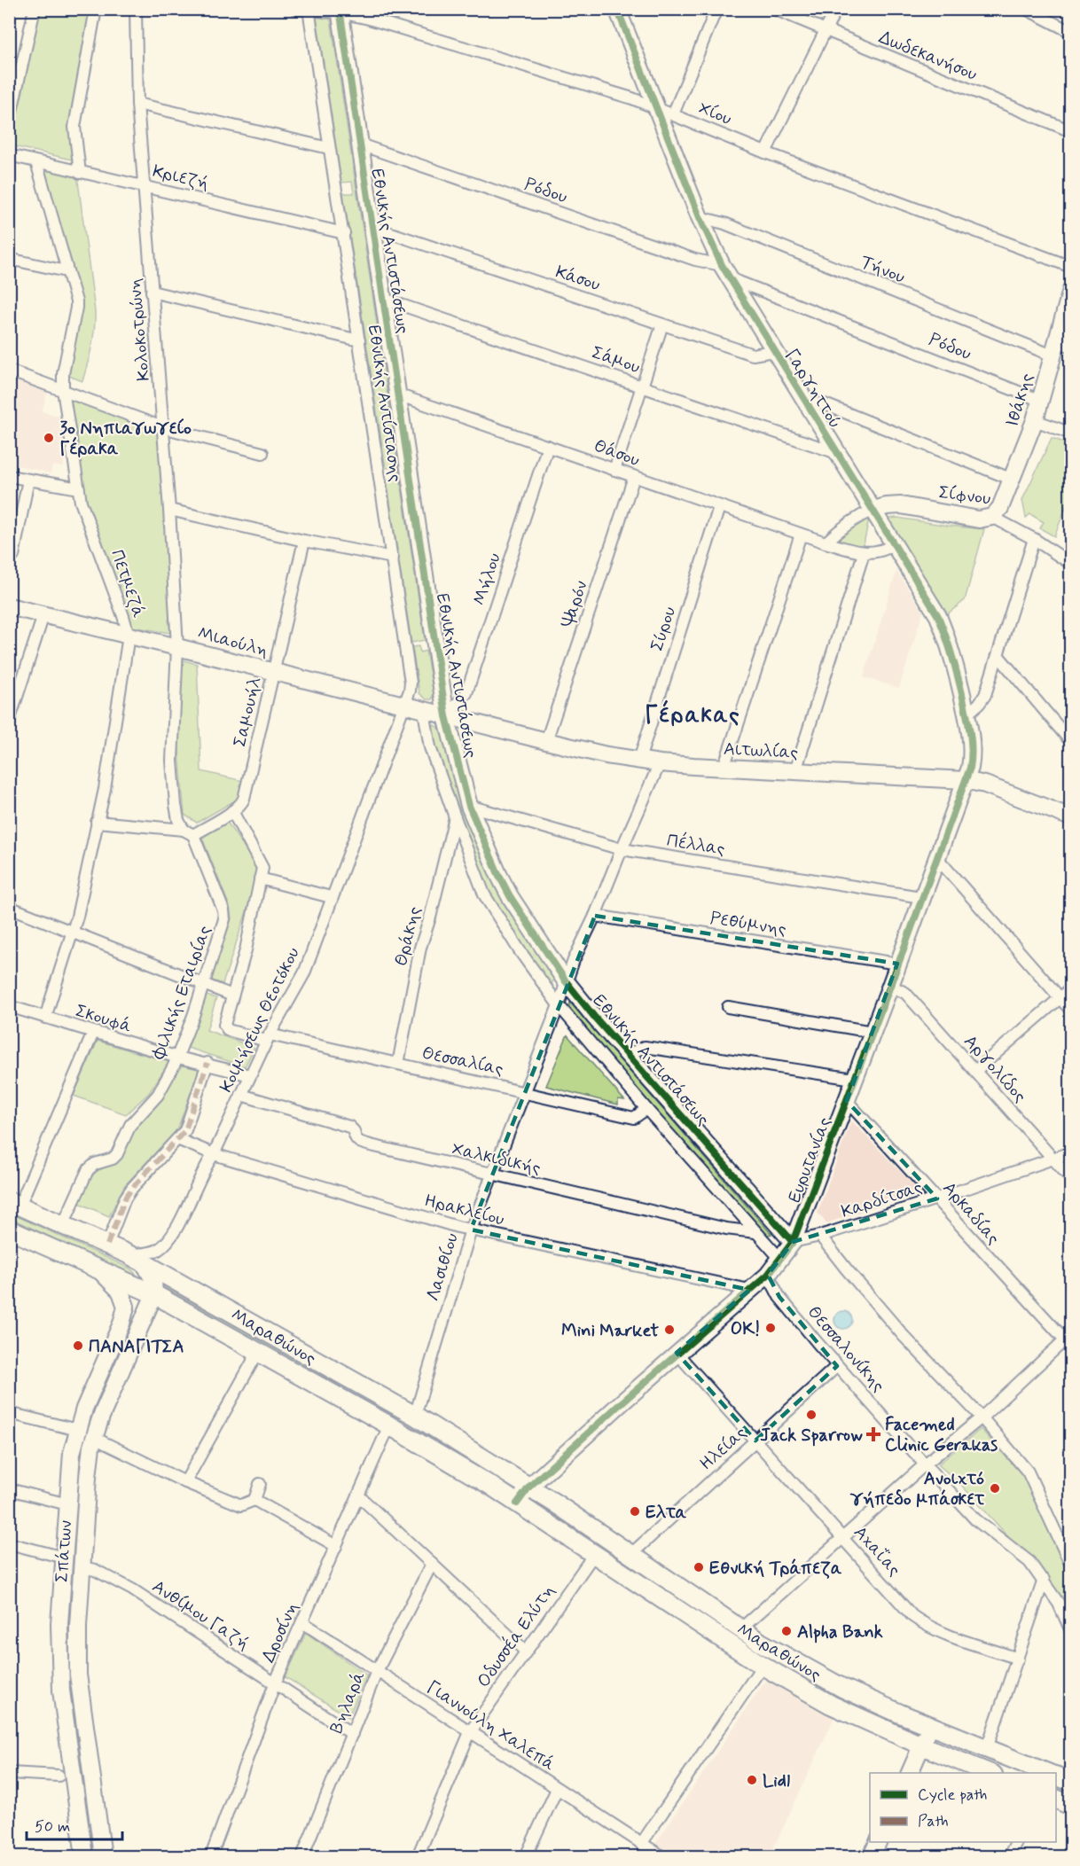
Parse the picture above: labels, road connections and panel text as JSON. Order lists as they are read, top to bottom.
{
  "streets": {
    "main road": ["Μαραθώνος"],
    "street": [
      "Δωδεκανήσου",
      "Χίου",
      "Κριεζή",
      "Ρόδου",
      "Εθνικής Αντιστάσεως",
      "Τήνου",
      "Κάσου",
      "Κολοκοτρώνη",
      "Σάμου",
      "Γαργηττού",
      "Ιθάκης",
      "Εθνικής Αντίστασης",
      "Θάσου",
      "Σίφνου",
      "Μήλου",
      "Πετμεζά",
      "Ψαρόν",
      "Σύρου",
      "Μιαούλη",
      "Σαμουήλ",
      "Αιτωλίας",
      "Πέλλας",
      "Ρεθύμνης",
      "Θράκης",
      "Φιλικής Εταιρίας",
      "Σκουφά",
      "Κοιμήσεως Θεοτόκου",
      "Θεσσαλίας",
      "Αργολίδος",
      "Χαλκιδικής",
      "Ευρυτανίας",
      "Καρδίτσας",
      "Ηρακλείου",
      "Αρκαδίας",
      "Λασιθίου",
      "Θεσσαλονίκης",
      "Ηλείας",
      "Αχαΐας",
      "Σπάτων",
      "Ανθίμου Γαζή",
      "Δροσίνη",
      "Οδυσσέα Ελύτη",
      "Βηλαρά",
      "Γιαννούλη Χαλεπά"
    ]
  },
  "crossings": [
    ["Χίου", "Εθνικής Αντιστάσεως"],
    ["Χίου", "Γαργηττού"],
    ["Χίου", "Εθνικής Αντίστασης"],
    ["Κριεζή", "Κολοκοτρώνη"],
    ["Κριεζή", "Εθνικής Αντίστασης"],
    ["Κριεζή", "Πετμεζά"],
    ["Ρόδου", "Εθνικής Αντιστάσεως"],
    ["Ρόδου", "Γαργηττού"],
    ["Ρόδου", "Ιθάκης"],
    ["Εθνικής Αντιστάσεως", "Κάσου"],
    ["Εθνικής Αντιστάσεως", "Σάμου"],
    ["Εθνικής Αντιστάσεως", "Θάσου"],
    ["Εθνικής Αντιστάσεως", "Μήλου"],
    ["Εθνικής Αντιστάσεως", "Μιαούλη"],
    ["Εθνικής Αντιστάσεως", "Αιτωλίας"],
    ["Εθνικής Αντιστάσεως", "Πέλλας"],
    ["Εθνικής Αντιστάσεως", "Ευρυτανίας"],
    ["Εθνικής Αντιστάσεως", "Καρδίτσας"],
    ["Εθνικής Αντιστάσεως", "Λασιθίου"],
    ["Τήνου", "Γαργηττού"],
    ["Τήνου", "Ιθάκης"],
    ["Κάσου", "Γαργηττού"],
    ["Κολοκοτρώνη", "Μιαούλη"],
    ["Κολοκοτρώνη", "Φιλικής Εταιρίας"],
    ["Σάμου", "Γαργηττού"],
    ["Γαργηττού", "Σίφνου"],
    ["Γαργηττού", "Αιτωλίας"],
    ["Γαργηττού", "Ευρυτανίας"],
    ["Ιθάκης", "Σίφνου"],
    ["Εθνικής Αντίστασης", "Μιαούλη"],
    ["Εθνικής Αντίστασης", "Κοιμήσεως Θεοτόκου"],
    ["Θάσου", "Μήλου"],
    ["Θάσου", "Ψαρόν"],
    ["Θάσου", "Σύρου"],
    ["Μήλου", "Μιαούλη"],
    ["Μήλου", "Αιτωλίας"],
    ["Πετμεζά", "Μιαούλη"],
    ["Πετμεζά", "Σκουφά"],
    ["Ψαρόν", "Αιτωλίας"],
    ["Σύρου", "Αιτωλίας"],
    ["Μιαούλη", "Σαμουήλ"],
    ["Μιαούλη", "Αιτωλίας"],
    ["Μιαούλη", "Φιλικής Εταιρίας"],
    ["Μιαούλη", "Κοιμήσεως Θεοτόκου"],
    ["Σαμουήλ", "Φιλικής Εταιρίας"],
    ["Αιτωλίας", "Ευρυτανίας"],
    ["Αιτωλίας", "Λασιθίου"],
    ["Πέλλας", "Ευρυτανίας"],
    ["Πέλλας", "Λασιθίου"],
    ["Ρεθύμνης", "Ευρυτανίας"],
    ["Ρεθύμνης", "Λασιθίου"],
    ["Θράκης", "Θεσσαλίας"],
    ["Φιλικής Εταιρίας", "Σκουφά"],
    ["Φιλικής Εταιρίας", "Μαραθώνος"],
    ["Σκουφά", "Κοιμήσεως Θεοτόκου"],
    ["Κοιμήσεως Θεοτόκου", "Θεσσαλίας"],
    ["Κοιμήσεως Θεοτόκου", "Χαλκιδικής"],
    ["Κοιμήσεως Θεοτόκου", "Ηρακλείου"],
    ["Κοιμήσεως Θεοτόκου", "Μαραθώνος"],
    ["Θεσσαλίας", "Λασιθίου"],
    ["Αργολίδος", "Ευρυτανίας"],
    ["Αργολίδος", "Καρδίτσας"],
    ["Χαλκιδικής", "Λασιθίου"],
    ["Ευρυτανίας", "Καρδίτσας"],
    ["Ευρυτανίας", "Ηρακλείου"],
    ["Ευρυτανίας", "Αρκαδίας"],
    ["Ευρυτανίας", "Μαραθώνος"],
    ["Ευρυτανίας", "Θεσσαλονίκης"],
    ["Ευρυτανίας", "Αχαΐας"],
    ["Καρδίτσας", "Αρκαδίας"],
    ["Ηρακλείου", "Λασιθίου"],
    ["Λασιθίου", "Μαραθώνος"],
    ["Μαραθώνος", "Ηλείας"],
    ["Μαραθώνος", "Σπάτων"],
    ["Μαραθώνος", "Δροσίνη"],
    ["Μαραθώνος", "Οδυσσέα Ελύτη"],
    ["Θεσσαλονίκης", "Ηλείας"],
    ["Ηλείας", "Αχαΐας"],
    ["Σπάτων", "Ανθίμου Γαζή"],
    ["Ανθίμου Γαζή", "Δροσίνη"],
    ["Ανθίμου Γαζή", "Βηλαρά"],
    ["Δροσίνη", "Γιαννούλη Χαλεπά"],
    ["Οδυσσέα Ελύτη", "Γιαννούλη Χαλεπά"],
    ["Βηλαρά", "Γιαννούλη Χαλεπά"]
  ],
  "districts": ["Γέρακας"],
  "places": {
    "other": [
      "3ο Νηπιαγωγείο Γέρακα",
      "OK!",
      "Mini Market",
      "ΠΑΝΑΓΙΤΣΑ",
      "Jack Sparrow",
      "Ανοιχτό γήπεδο μπάσκετ",
      "Ελτα",
      "Εθνική Τράπεζα",
      "Alpha Bank",
      "Lidl"
    ],
    "health": ["Facemed Clinic Gerakas"]
  },
  "legend": ["Cycle path", "Path"],
  "scale_bar": "50 m"
}
